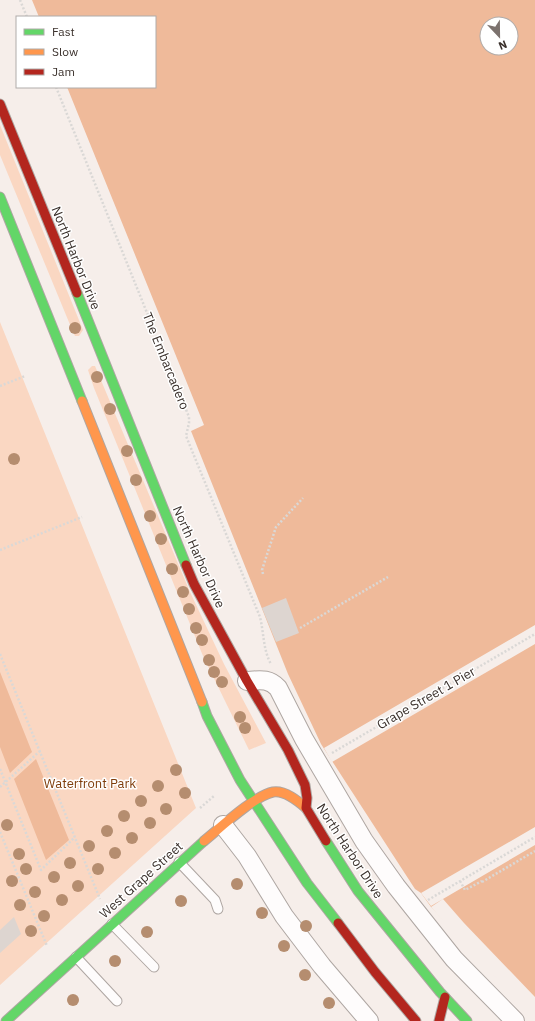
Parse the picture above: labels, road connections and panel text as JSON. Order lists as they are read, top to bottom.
{
  "streets": {
    "main road": ["North Harbor Drive", "West Grape Street"],
    "path": ["The Embarcadero", "Grape Street 1 Pier"]
  },
  "crossings": [
    ["North Harbor Drive", "West Grape Street"]
  ],
  "parks": ["Waterfront Park"],
  "legend": ["Fast", "Slow", "Jam"],
  "north": "bottom"
}
